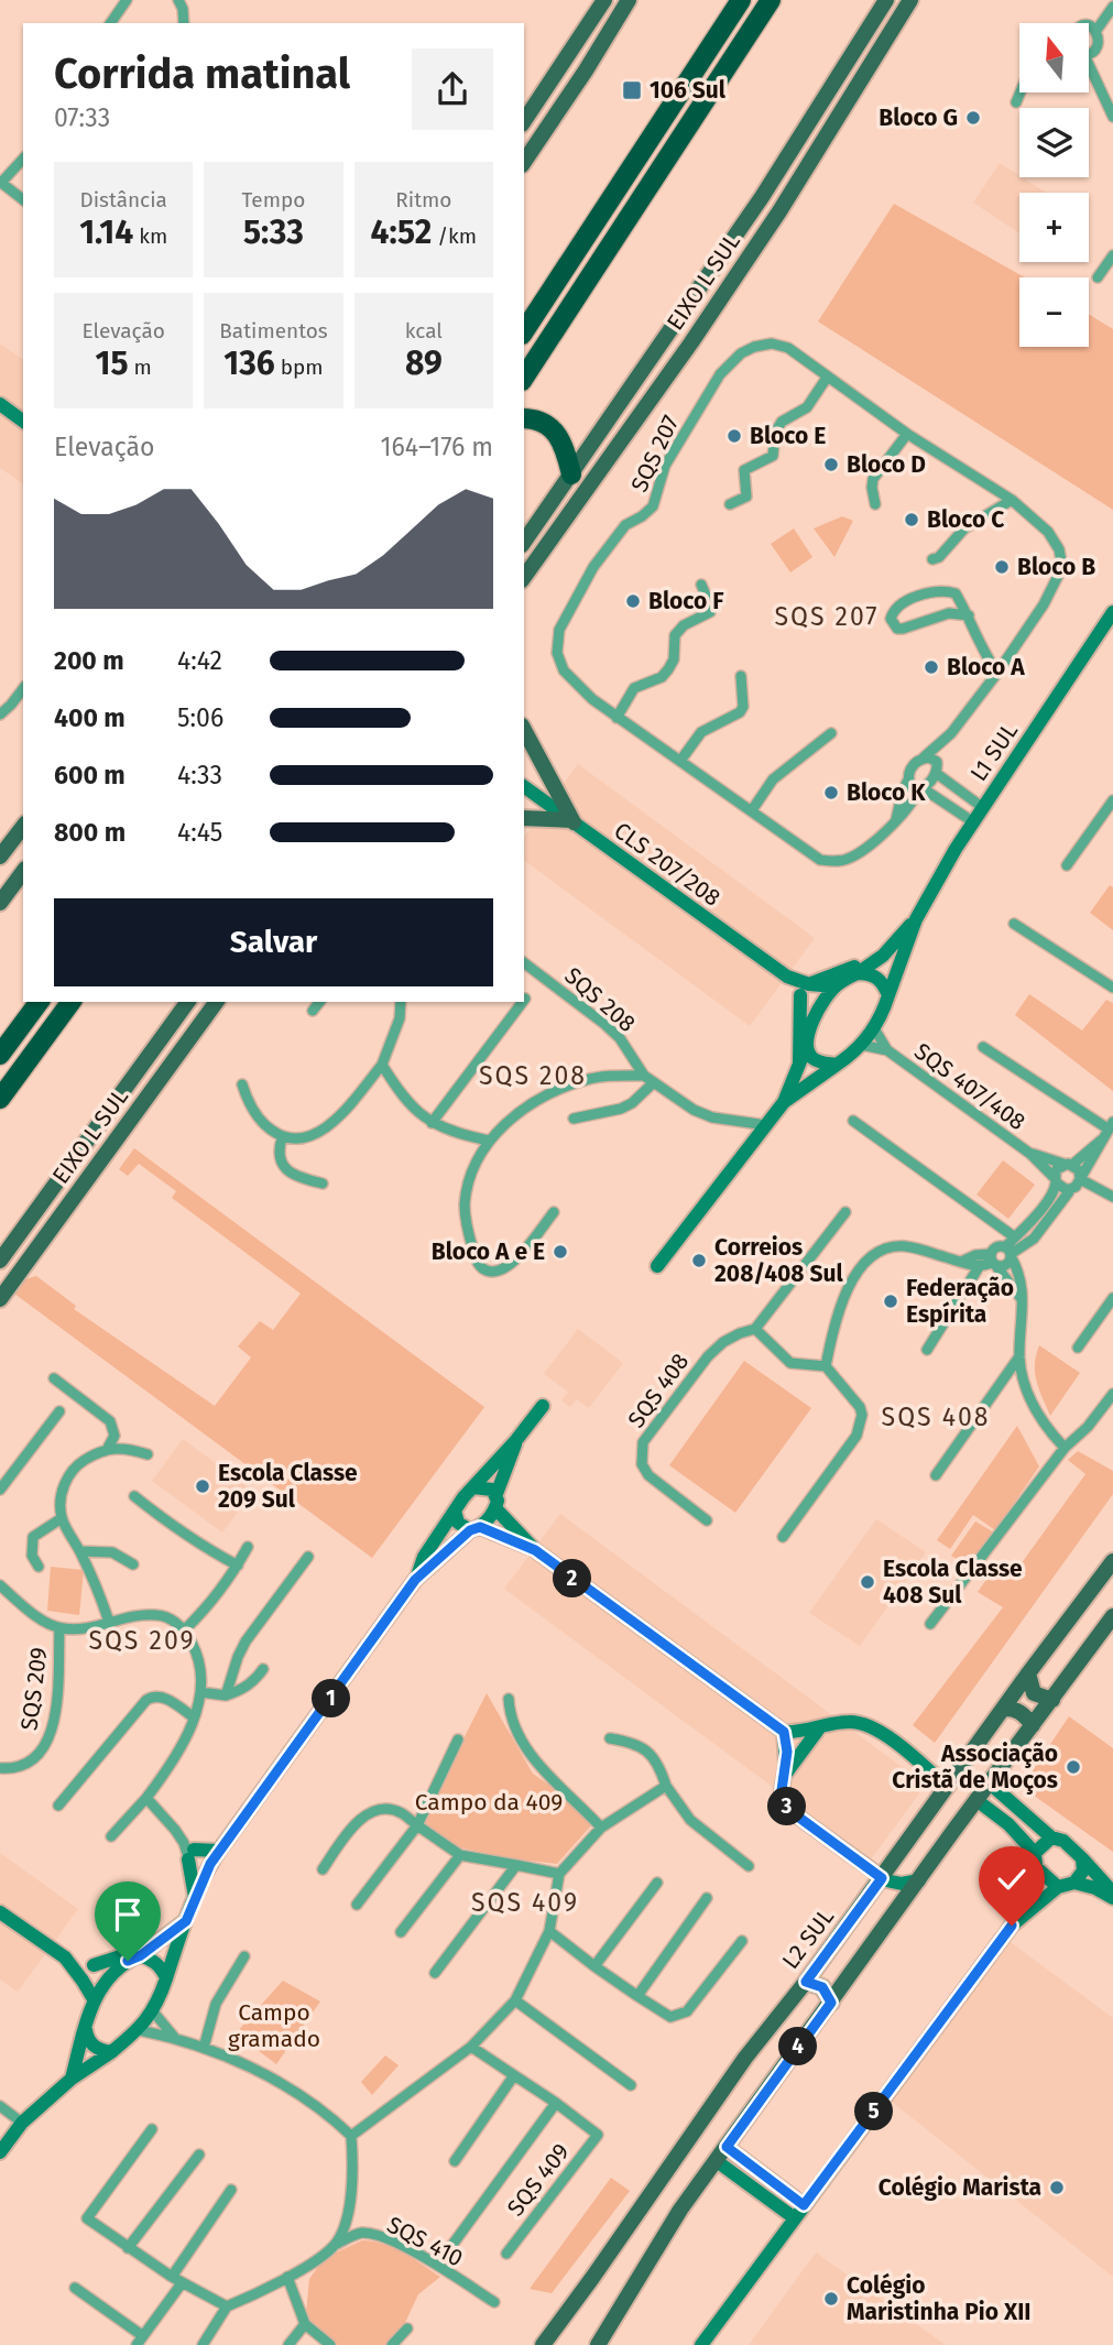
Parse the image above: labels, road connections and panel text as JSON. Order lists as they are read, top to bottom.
{
  "streets": {
    "main road": ["EIXO L SUL", "L2 SUL"],
    "street": [
      "SQS 207",
      "L1 SUL",
      "CLS 207/208",
      "SQS 208",
      "SQS 407/408",
      "SQS 408",
      "SQS 209",
      "SQS 409",
      "SQS 410"
    ]
  },
  "crossings": [
    ["L1 SUL", "SQS 407/408"]
  ],
  "districts": [
    "SQS 207",
    "SQS 208",
    "SQS 408",
    "SQS 209",
    "SQS 409"
  ],
  "parks": ["Campo da 409", "Campo gramado"],
  "places": {
    "transit": ["106 Sul"],
    "other": [
      "Bloco G",
      "Bloco E",
      "Bloco D",
      "Bloco C",
      "Bloco B",
      "Bloco F",
      "Bloco A",
      "Bloco K",
      "Bloco A e E",
      "Correios 208/408 Sul",
      "Federação Espírita",
      "Escola Classe 209 Sul",
      "Escola Classe 408 Sul",
      "Associação Cristã de Moços",
      "Colégio Marista",
      "Colégio Maristinha Pio XII"
    ]
  },
  "north": "top",
  "page": {
    "map_buttons": ["+", "−"],
    "heading": ["Corrida matinal", "07:33"],
    "stats": [
      ["Distância", "1.14 km"],
      ["Tempo", "5:33"],
      ["Ritmo", "4:52 /km"],
      ["Elevação", "15 m"],
      ["Batimentos", "136 bpm"],
      ["kcal", "89"]
    ],
    "chart": ["Elevação", "164–176 m"],
    "list": [
      {
        "name": "200 m",
        "note": "4:42"
      },
      {
        "name": "400 m",
        "note": "5:06"
      },
      {
        "name": "600 m",
        "note": "4:33"
      },
      {
        "name": "800 m",
        "note": "4:45"
      }
    ],
    "buttons": "Salvar",
    "pins": [
      "2",
      "1",
      "3",
      "4",
      "5"
    ]
  }
}
